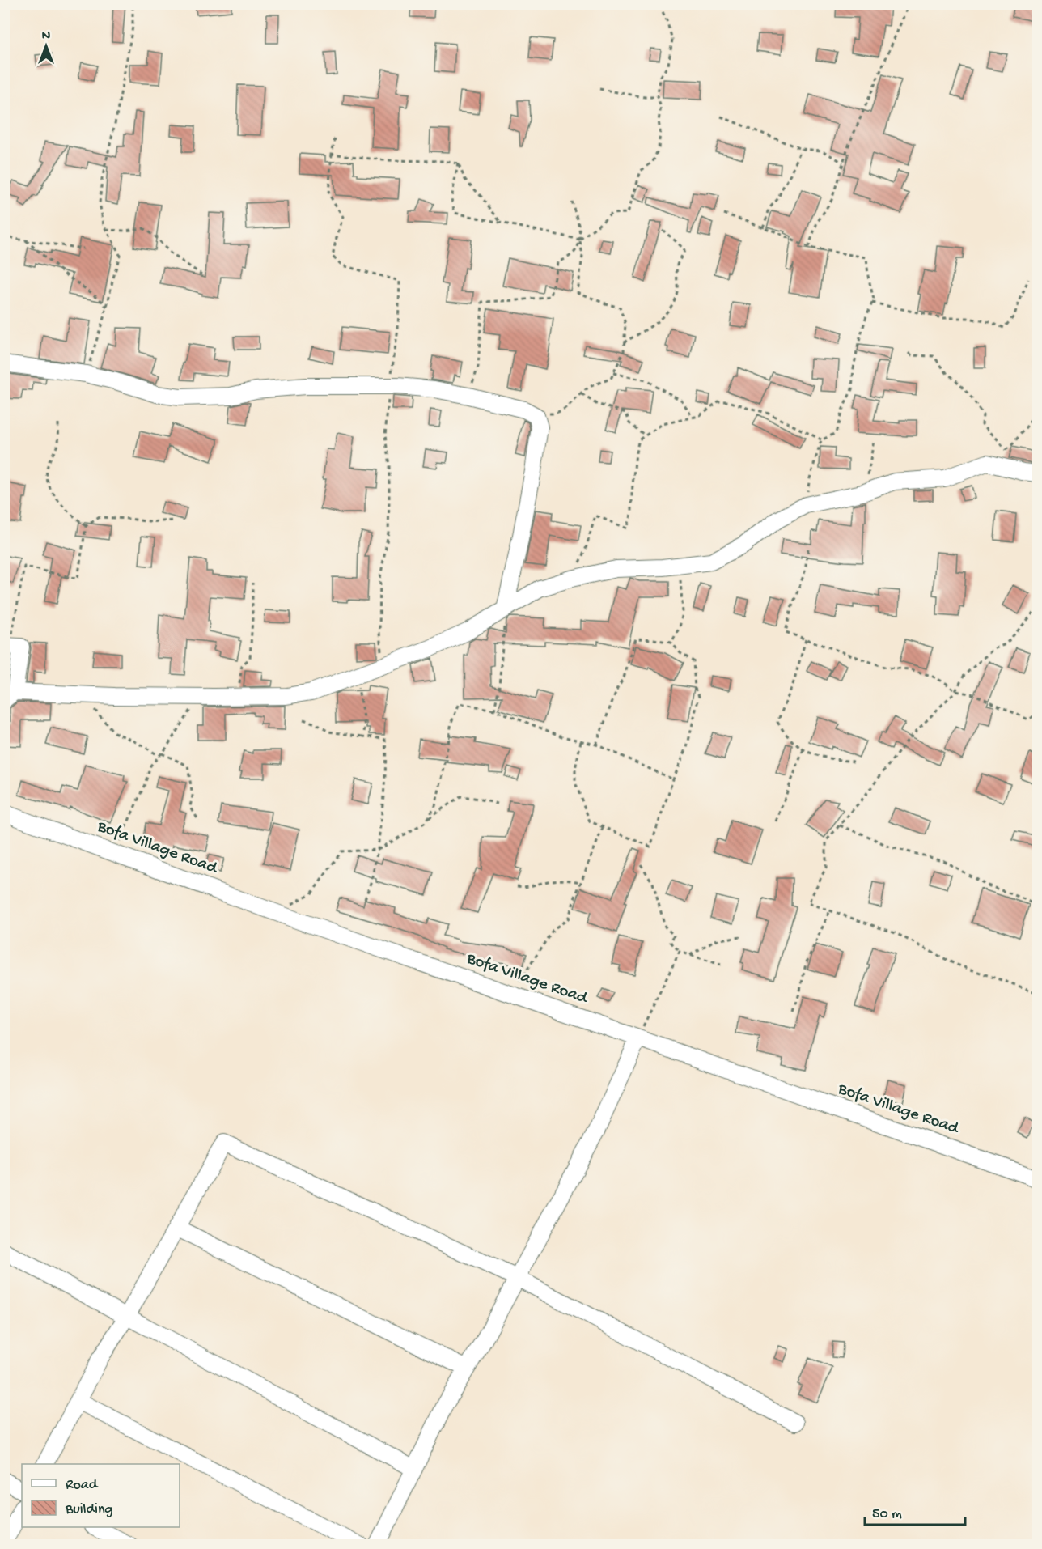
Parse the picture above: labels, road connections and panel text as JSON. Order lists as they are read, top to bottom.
{
  "streets": {
    "street": ["Bofa Village Road"]
  },
  "legend": ["Road", "Building"],
  "scale_bar": "50 m",
  "north": "top"
}
